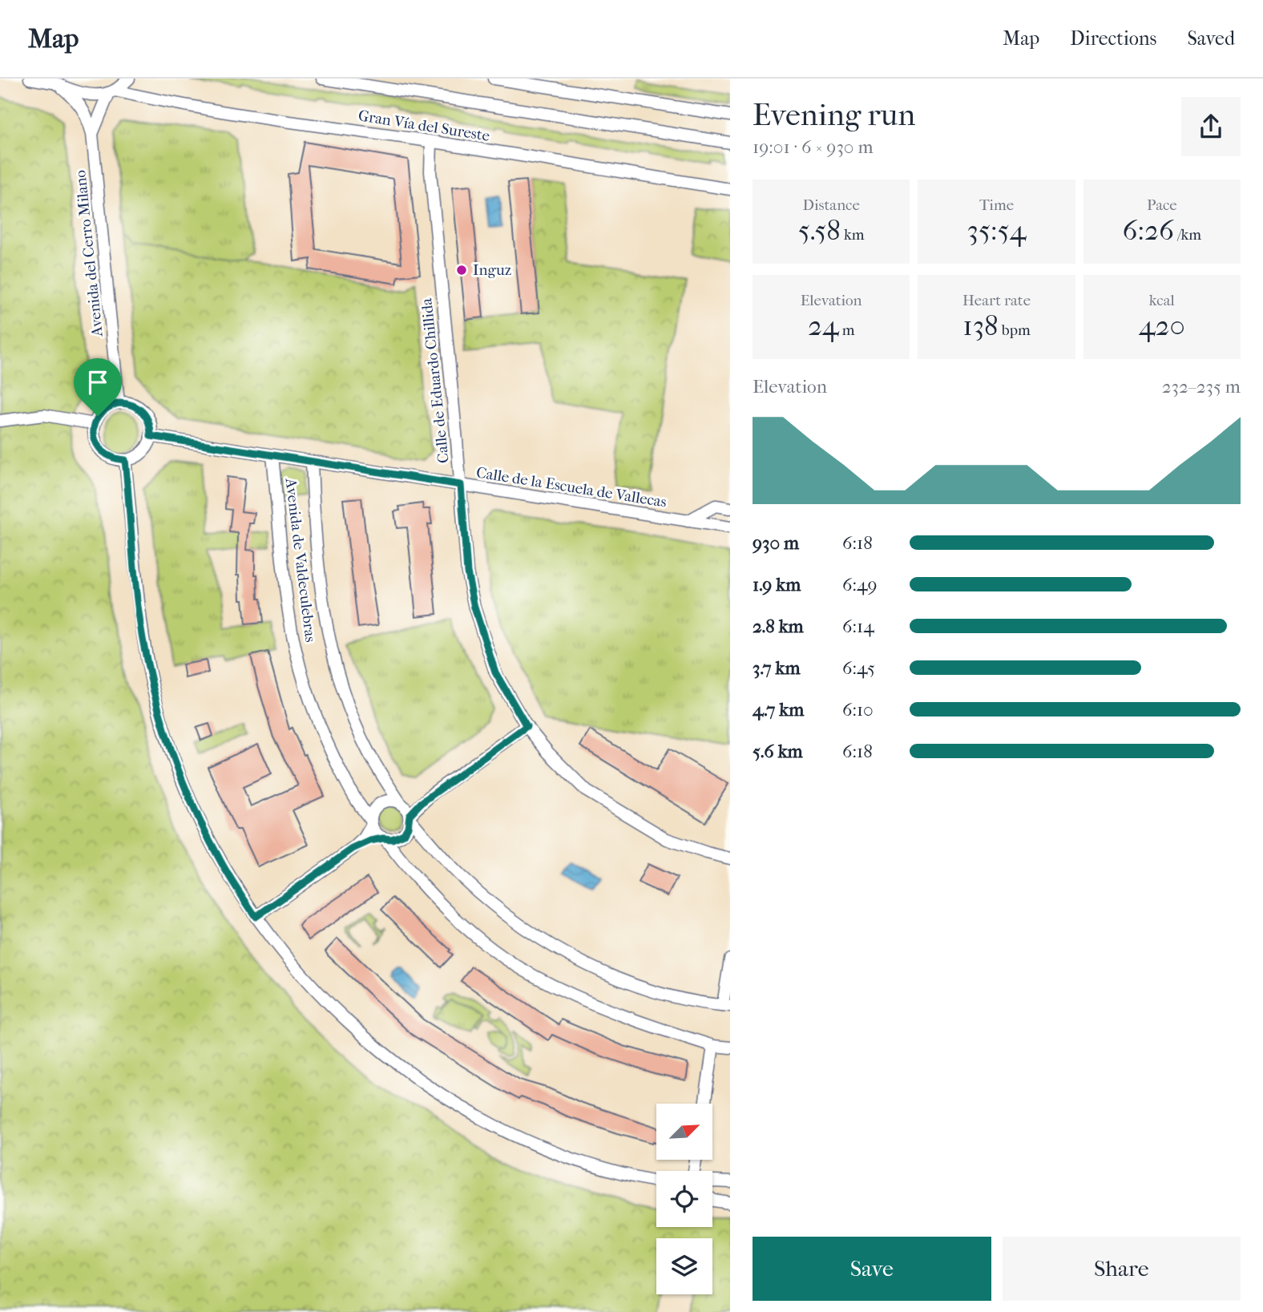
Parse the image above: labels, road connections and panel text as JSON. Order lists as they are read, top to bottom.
{
  "streets": {
    "street": [
      "Gran Vía del Sureste",
      "Avenida del Cerro Milano",
      "Calle de Eduardo Chillida",
      "Calle de la Escuela de Vallecas",
      "Avenida de Valdeculebras"
    ]
  },
  "crossings": [
    ["Gran Vía del Sureste", "Avenida del Cerro Milano"],
    ["Gran Vía del Sureste", "Calle de Eduardo Chillida"],
    ["Avenida del Cerro Milano", "Calle de la Escuela de Vallecas"],
    ["Calle de Eduardo Chillida", "Calle de la Escuela de Vallecas"],
    ["Calle de la Escuela de Vallecas", "Avenida de Valdeculebras"]
  ],
  "places": ["Inguz"],
  "north": "top right",
  "page": {
    "header": "Map",
    "nav": ["Map", "Directions", "Saved"],
    "heading": ["Evening run", "19:01 · 6 × 930 m"],
    "stats": [
      ["Distance", "5.58 km"],
      ["Time", "35:54"],
      ["Pace", "6:26 /km"],
      ["Elevation", "24 m"],
      ["Heart rate", "138 bpm"],
      ["kcal", "420"]
    ],
    "chart": ["Elevation", "232–235 m"],
    "list": [
      {
        "name": "930 m",
        "note": "6:18"
      },
      {
        "name": "1.9 km",
        "note": "6:49"
      },
      {
        "name": "2.8 km",
        "note": "6:14"
      },
      {
        "name": "3.7 km",
        "note": "6:45"
      },
      {
        "name": "4.7 km",
        "note": "6:10"
      },
      {
        "name": "5.6 km",
        "note": "6:18"
      }
    ],
    "buttons": ["Save", "Share"]
  }
}
